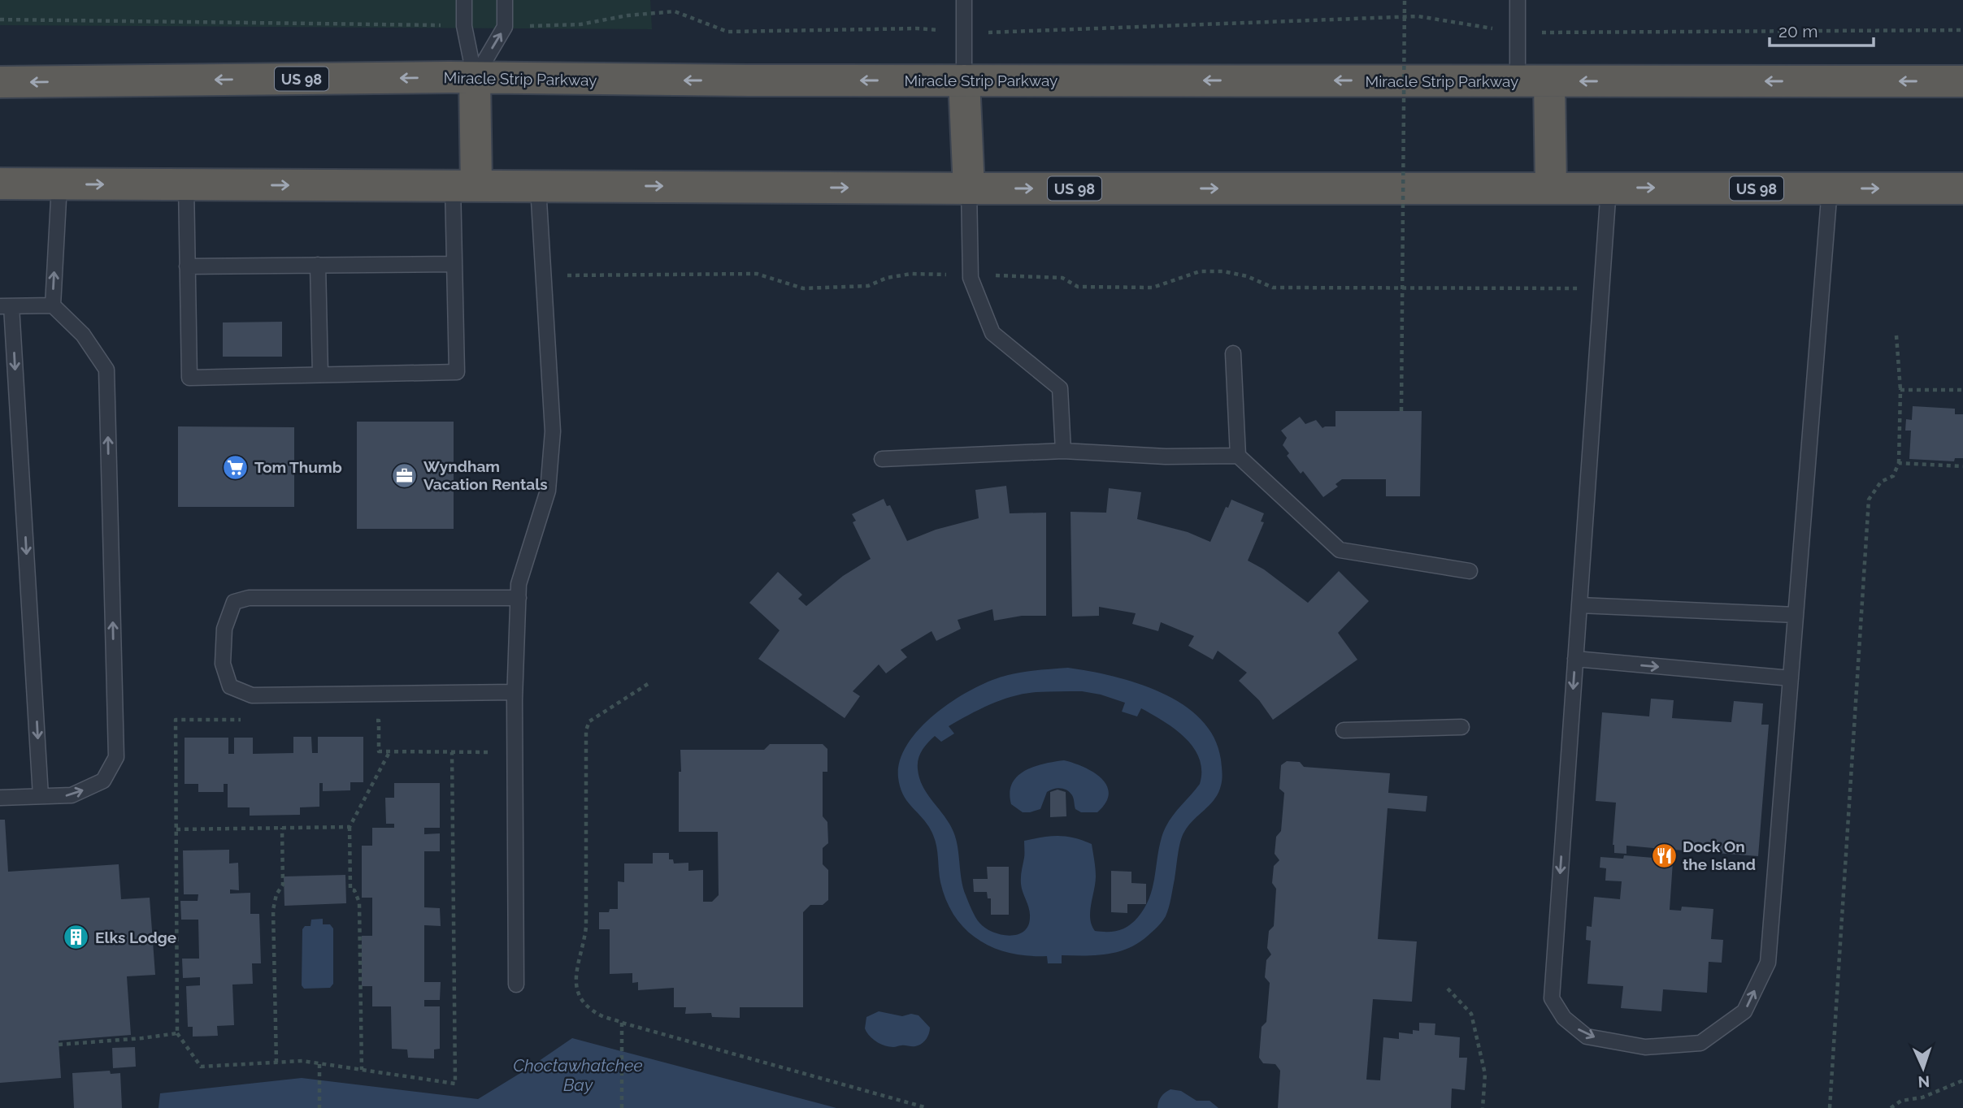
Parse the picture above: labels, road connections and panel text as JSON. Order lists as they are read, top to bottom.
{
  "streets": {
    "highway": ["US 98", "Miracle Strip Parkway"]
  },
  "water": ["Choctawhatchee Bay"],
  "places": {
    "supermarket": ["Tom Thumb"],
    "office": ["Wyndham Vacation Rentals"],
    "restaurant": ["Dock On the Island"],
    "building": ["Elks Lodge"]
  },
  "scale_bar": "20 m",
  "north": "bottom"
}
